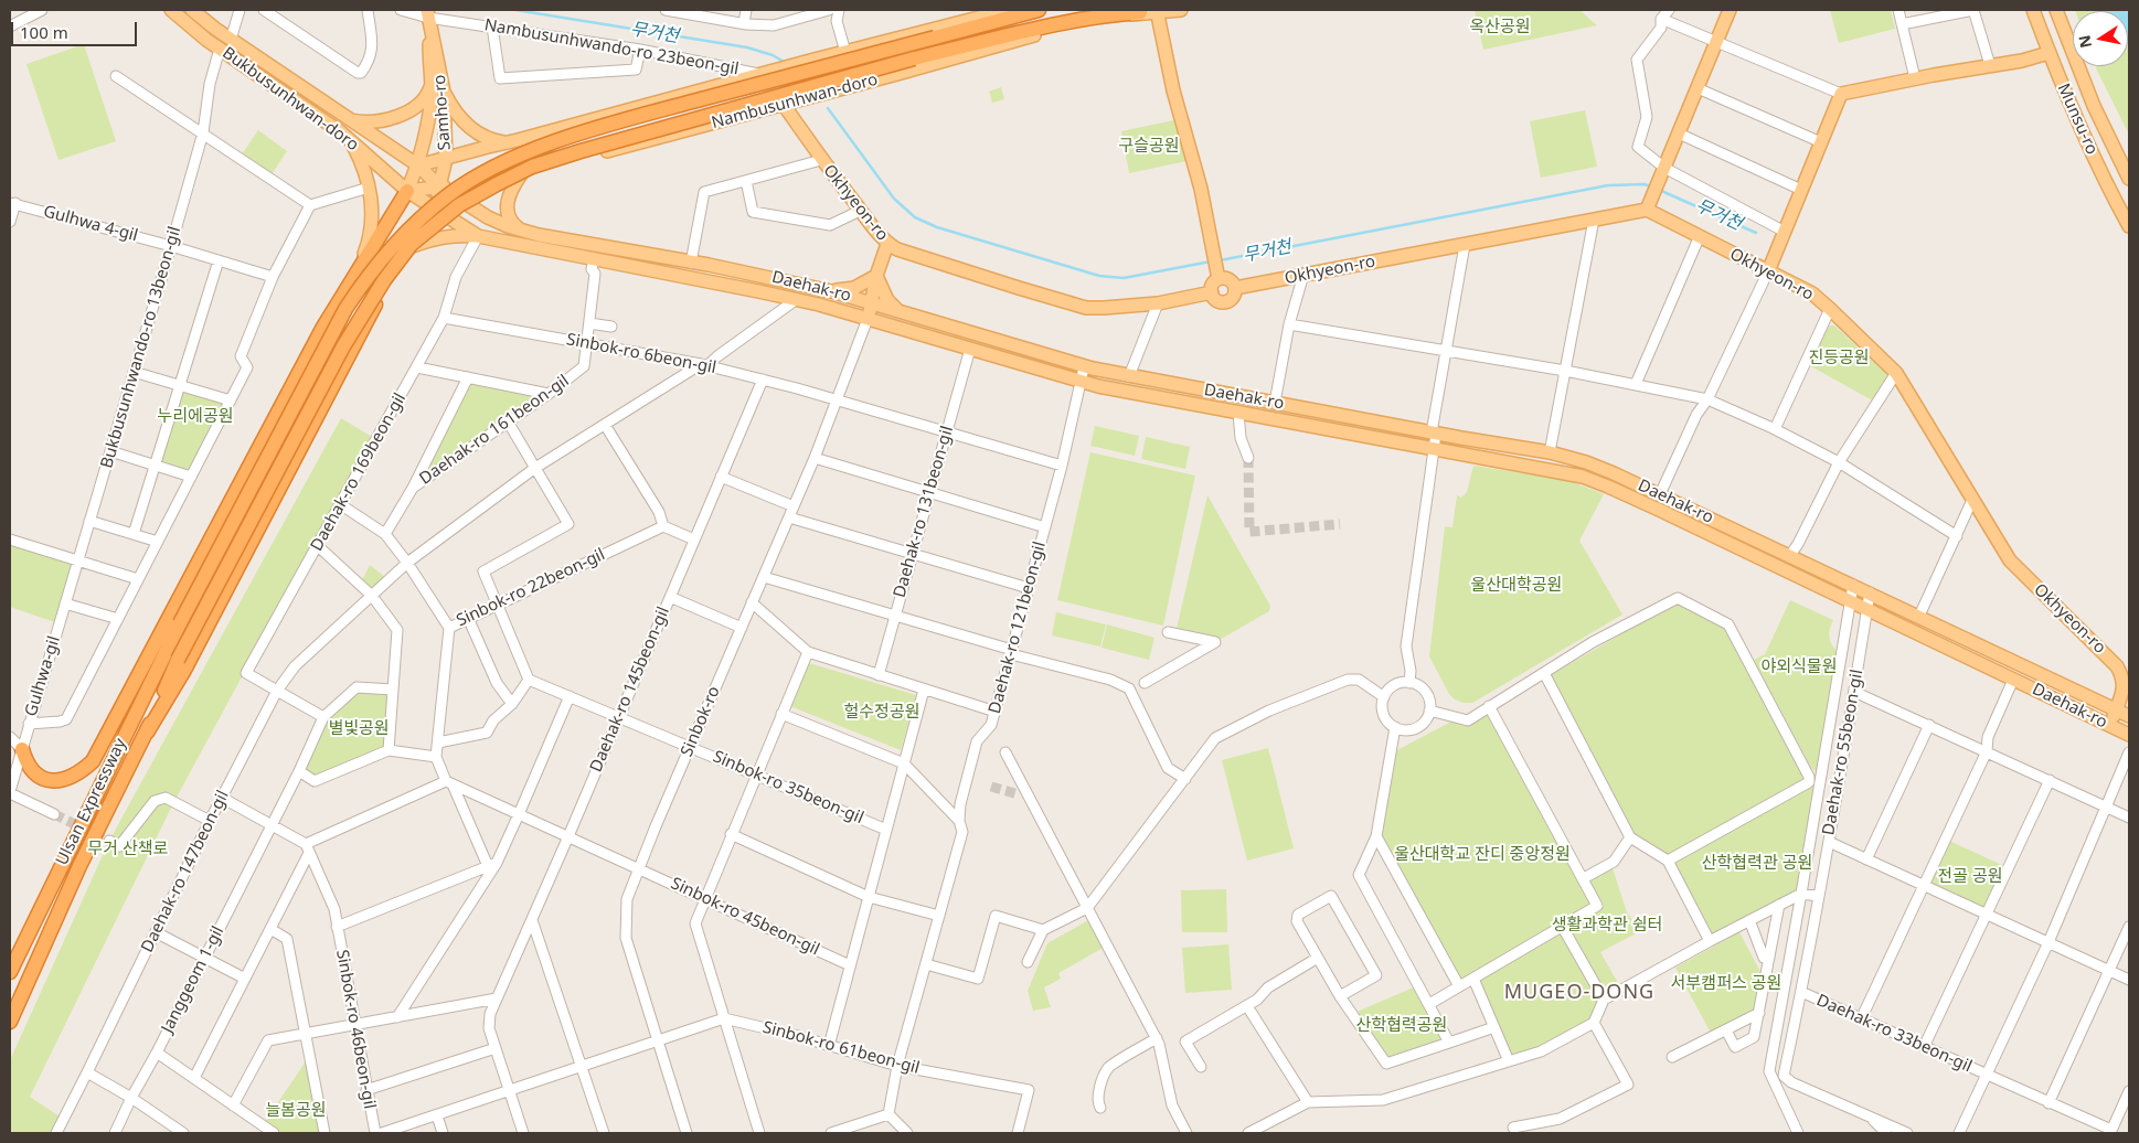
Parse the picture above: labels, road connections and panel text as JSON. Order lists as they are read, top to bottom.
{
  "streets": {
    "highway": ["Ulsan Expressway"],
    "main road": [
      "Bukbusunhwan-doro",
      "Nambusunhwan-doro",
      "Samho-ro",
      "Munsu-ro",
      "Okhyeon-ro",
      "Daehak-ro"
    ],
    "street": [
      "Nambusunhwando-ro 23beon-gil",
      "Gulhwa 4-gil",
      "Bukbusunhwando-ro 13beon-gil",
      "Sinbok-ro 6beon-gil",
      "Daehak-ro 161beon-gil",
      "Daehak-ro 169beon-gil",
      "Daehak-ro 131beon-gil",
      "Sinbok-ro 22beon-gil",
      "Daehak-ro 121beon-gil",
      "Gulhwa-gil",
      "Daehak-ro 145beon-gil",
      "Sinbok-ro",
      "Daehak-ro 55beon-gil",
      "Sinbok-ro 35beon-gil",
      "Daehak-ro 147beon-gil",
      "Sinbok-ro 45beon-gil",
      "Janggeom 1-gil",
      "Sinbok-ro 46beon-gil",
      "Daehak-ro 33beon-gil",
      "Sinbok-ro 61beon-gil"
    ]
  },
  "crossings": [
    ["Nambusunhwando-ro 23beon-gil", "Nambusunhwan-doro"],
    ["Nambusunhwando-ro 23beon-gil", "Samho-ro"],
    ["Bukbusunhwan-doro", "Nambusunhwan-doro"],
    ["Bukbusunhwan-doro", "Samho-ro"],
    ["Bukbusunhwan-doro", "Daehak-ro"],
    ["Bukbusunhwan-doro", "Bukbusunhwando-ro 13beon-gil"],
    ["Nambusunhwan-doro", "Samho-ro"],
    ["Nambusunhwan-doro", "Okhyeon-ro"],
    ["Nambusunhwan-doro", "Daehak-ro"],
    ["Nambusunhwan-doro", "Ulsan Expressway"],
    ["Samho-ro", "Daehak-ro"],
    ["Okhyeon-ro", "Daehak-ro"],
    ["Gulhwa 4-gil", "Bukbusunhwando-ro 13beon-gil"],
    ["Daehak-ro", "Daehak-ro 161beon-gil"],
    ["Daehak-ro", "Daehak-ro 169beon-gil"],
    ["Daehak-ro", "Daehak-ro 131beon-gil"],
    ["Daehak-ro", "Daehak-ro 121beon-gil"],
    ["Daehak-ro", "Sinbok-ro"],
    ["Daehak-ro", "Daehak-ro 55beon-gil"],
    ["Daehak-ro", "Daehak-ro 147beon-gil"],
    ["Bukbusunhwando-ro 13beon-gil", "Gulhwa-gil"],
    ["Sinbok-ro 6beon-gil", "Daehak-ro 161beon-gil"],
    ["Sinbok-ro 6beon-gil", "Daehak-ro 169beon-gil"],
    ["Sinbok-ro 6beon-gil", "Daehak-ro 131beon-gil"],
    ["Sinbok-ro 6beon-gil", "Daehak-ro 121beon-gil"],
    ["Sinbok-ro 6beon-gil", "Daehak-ro 145beon-gil"],
    ["Sinbok-ro 6beon-gil", "Sinbok-ro"],
    ["Sinbok-ro 6beon-gil", "Daehak-ro 147beon-gil"],
    ["Daehak-ro 169beon-gil", "Daehak-ro 147beon-gil"],
    ["Daehak-ro 121beon-gil", "Sinbok-ro 61beon-gil"],
    ["Daehak-ro 145beon-gil", "Sinbok-ro 35beon-gil"],
    ["Sinbok-ro", "Sinbok-ro 35beon-gil"],
    ["Sinbok-ro", "Sinbok-ro 45beon-gil"],
    ["Daehak-ro 55beon-gil", "Daehak-ro 33beon-gil"]
  ],
  "districts": ["MUGEO-DONG"],
  "water": ["무거천"],
  "parks": [
    "옥산공원",
    "구슬공원",
    "진등공원",
    "누리에공원",
    "울산대학공원",
    "야외식물원",
    "헐수정공원",
    "별빛공원",
    "무거 산책로",
    "울산대학교 잔디 중앙정원",
    "산학협력관 공원",
    "전골 공원",
    "생활과학관 쉼터",
    "서부캠퍼스 공원",
    "산학협력공원",
    "늘봄공원"
  ],
  "scale_bar": "100 m",
  "north": "left"
}
